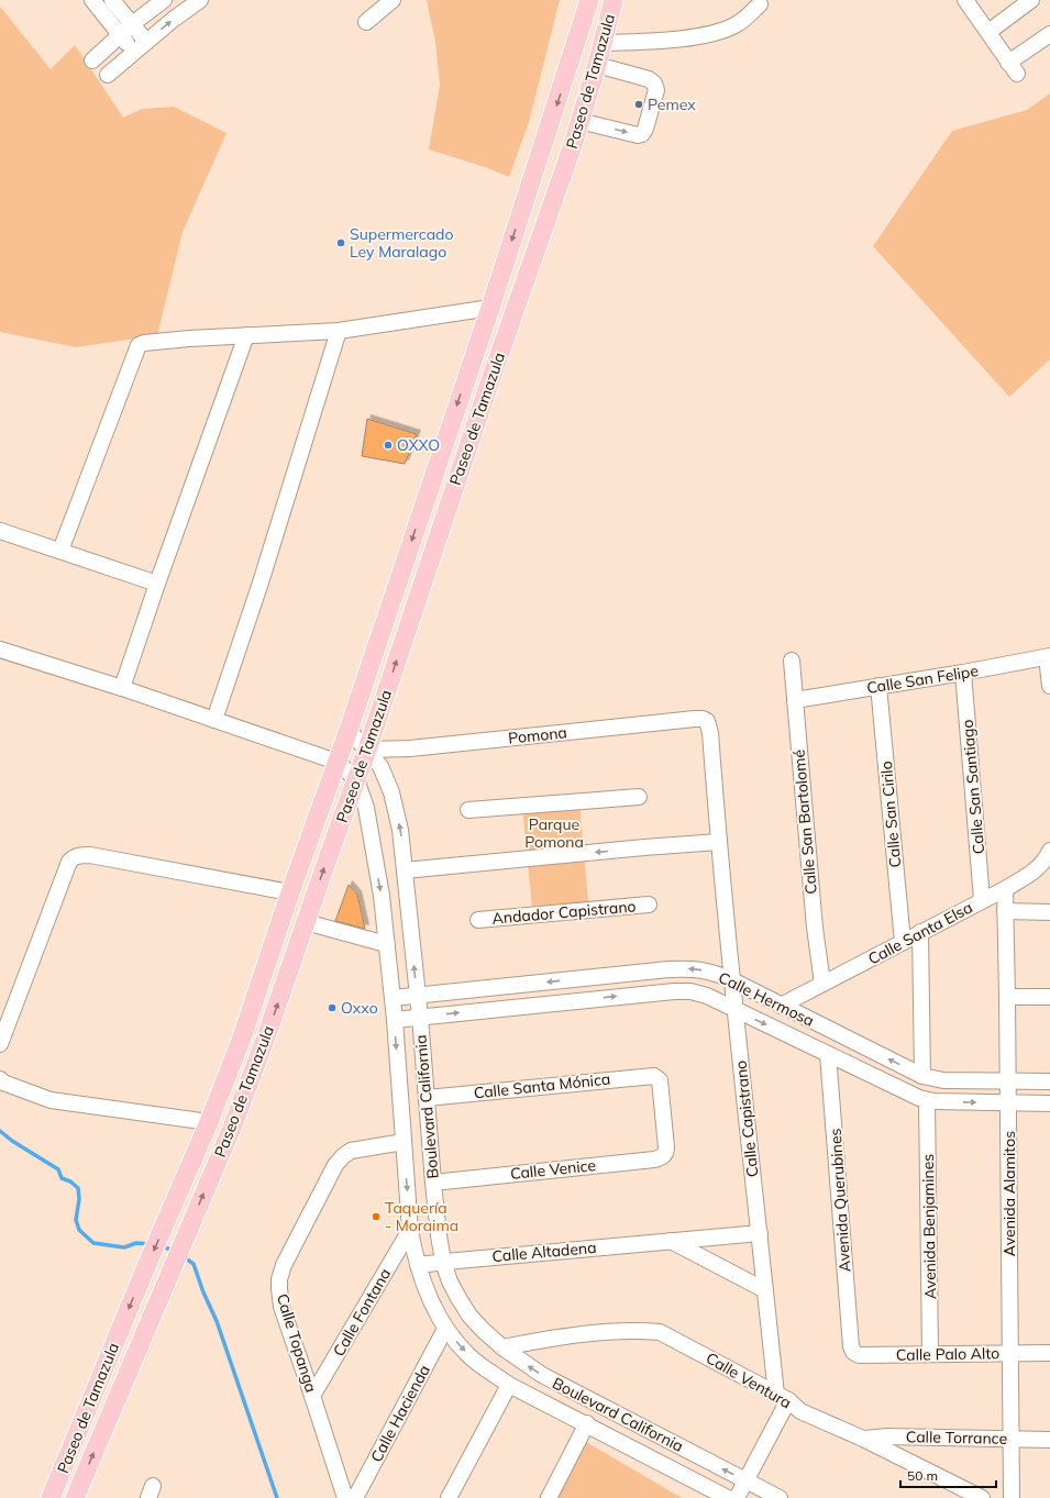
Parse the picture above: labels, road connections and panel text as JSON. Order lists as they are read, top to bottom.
{
  "streets": {
    "main road": ["Paseo de Tamazula"],
    "street": [
      "Calle San Felipe",
      "Pomona",
      "Calle San Santiago",
      "Calle San Cirilo",
      "Calle San Bartolomé",
      "Andador Capistrano",
      "Calle Santa Elsa",
      "Calle Hermosa",
      "Calle Santa Mónica",
      "Boulevard California",
      "Calle Capistrano",
      "Calle Venice",
      "Avenida Alamitos",
      "Avenida Querubines",
      "Avenida Benjamines",
      "Calle Altadena",
      "Calle Fontana",
      "Calle Topanga",
      "Calle Palo Alto",
      "Calle Ventura",
      "Calle Hacienda",
      "Calle Torrance"
    ]
  },
  "crossings": [
    ["Paseo de Tamazula", "Pomona"],
    ["Paseo de Tamazula", "Boulevard California"],
    ["Calle San Felipe", "Calle San Santiago"],
    ["Calle San Felipe", "Calle San Cirilo"],
    ["Calle San Felipe", "Calle San Bartolomé"],
    ["Pomona", "Boulevard California"],
    ["Pomona", "Calle Capistrano"],
    ["Calle San Santiago", "Calle Santa Elsa"],
    ["Calle San Cirilo", "Calle Santa Elsa"],
    ["Calle San Bartolomé", "Calle Santa Elsa"],
    ["Calle Santa Elsa", "Calle Hermosa"],
    ["Calle Santa Elsa", "Avenida Alamitos"],
    ["Calle Hermosa", "Boulevard California"],
    ["Calle Hermosa", "Calle Capistrano"],
    ["Calle Hermosa", "Avenida Alamitos"],
    ["Calle Hermosa", "Avenida Querubines"],
    ["Calle Hermosa", "Avenida Benjamines"],
    ["Calle Santa Mónica", "Boulevard California"],
    ["Calle Santa Mónica", "Calle Venice"],
    ["Boulevard California", "Calle Venice"],
    ["Boulevard California", "Calle Altadena"],
    ["Boulevard California", "Calle Fontana"],
    ["Boulevard California", "Calle Topanga"],
    ["Boulevard California", "Calle Ventura"],
    ["Boulevard California", "Calle Hacienda"],
    ["Calle Capistrano", "Calle Altadena"],
    ["Calle Capistrano", "Calle Ventura"],
    ["Avenida Alamitos", "Calle Palo Alto"],
    ["Avenida Alamitos", "Calle Torrance"],
    ["Avenida Querubines", "Calle Palo Alto"],
    ["Avenida Benjamines", "Calle Palo Alto"],
    ["Calle Fontana", "Calle Topanga"],
    ["Calle Ventura", "Calle Torrance"]
  ],
  "parks": ["Parque Pomona"],
  "places": [
    "Pemex",
    "Supermercado Ley Maralago",
    "OXXO",
    "Oxxo",
    "Taquería - Moraima"
  ],
  "scale_bar": "50 m"
}
